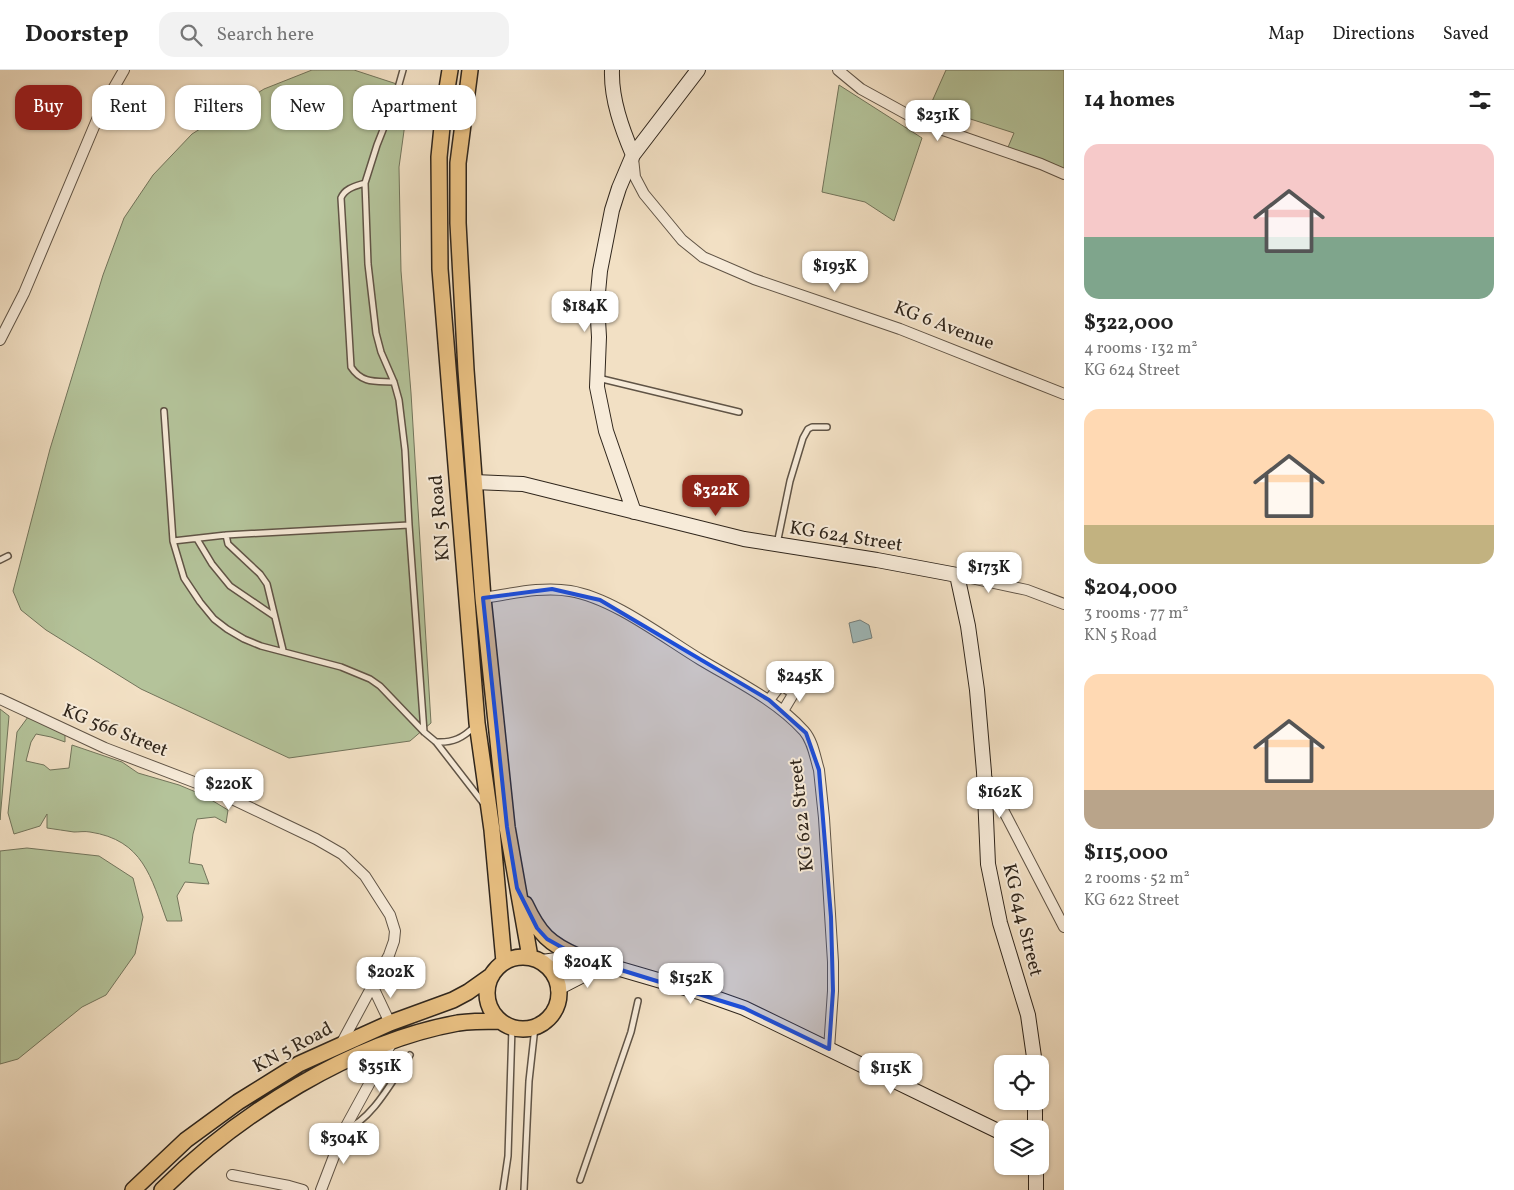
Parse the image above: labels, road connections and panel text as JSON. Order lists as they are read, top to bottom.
{
  "streets": {
    "main road": [
      "KG 6 Avenue",
      "KN 5 Road",
      "KG 624 Street",
      "KG 644 Street"
    ],
    "street": ["KG 566 Street", "KG 622 Street"]
  },
  "crossings": [
    ["KN 5 Road", "KG 624 Street"],
    ["KN 5 Road", "KG 566 Street"],
    ["KN 5 Road", "KG 622 Street"],
    ["KG 624 Street", "KG 644 Street"]
  ],
  "page": {
    "header": "Doorstep",
    "search": "Search here",
    "nav": ["Map", "Directions", "Saved"],
    "heading": "14 homes",
    "chip": [
      "Buy",
      "Rent",
      "Filters",
      "New",
      "Apartment"
    ],
    "price": [
      "$231K",
      "$193K",
      "$184K",
      "$322K",
      "$173K",
      "$245K",
      "$220K",
      "$162K",
      "$204K",
      "$202K",
      "$152K",
      "$351K",
      "$115K",
      "$304K"
    ],
    "list": [
      {
        "name": "$322,000",
        "note": "4 rooms · 132 m² · KG 624 Street"
      },
      {
        "name": "$204,000",
        "note": "3 rooms · 77 m² · KN 5 Road"
      },
      {
        "name": "$115,000",
        "note": "2 rooms · 52 m² · KG 622 Street"
      }
    ]
  }
}
